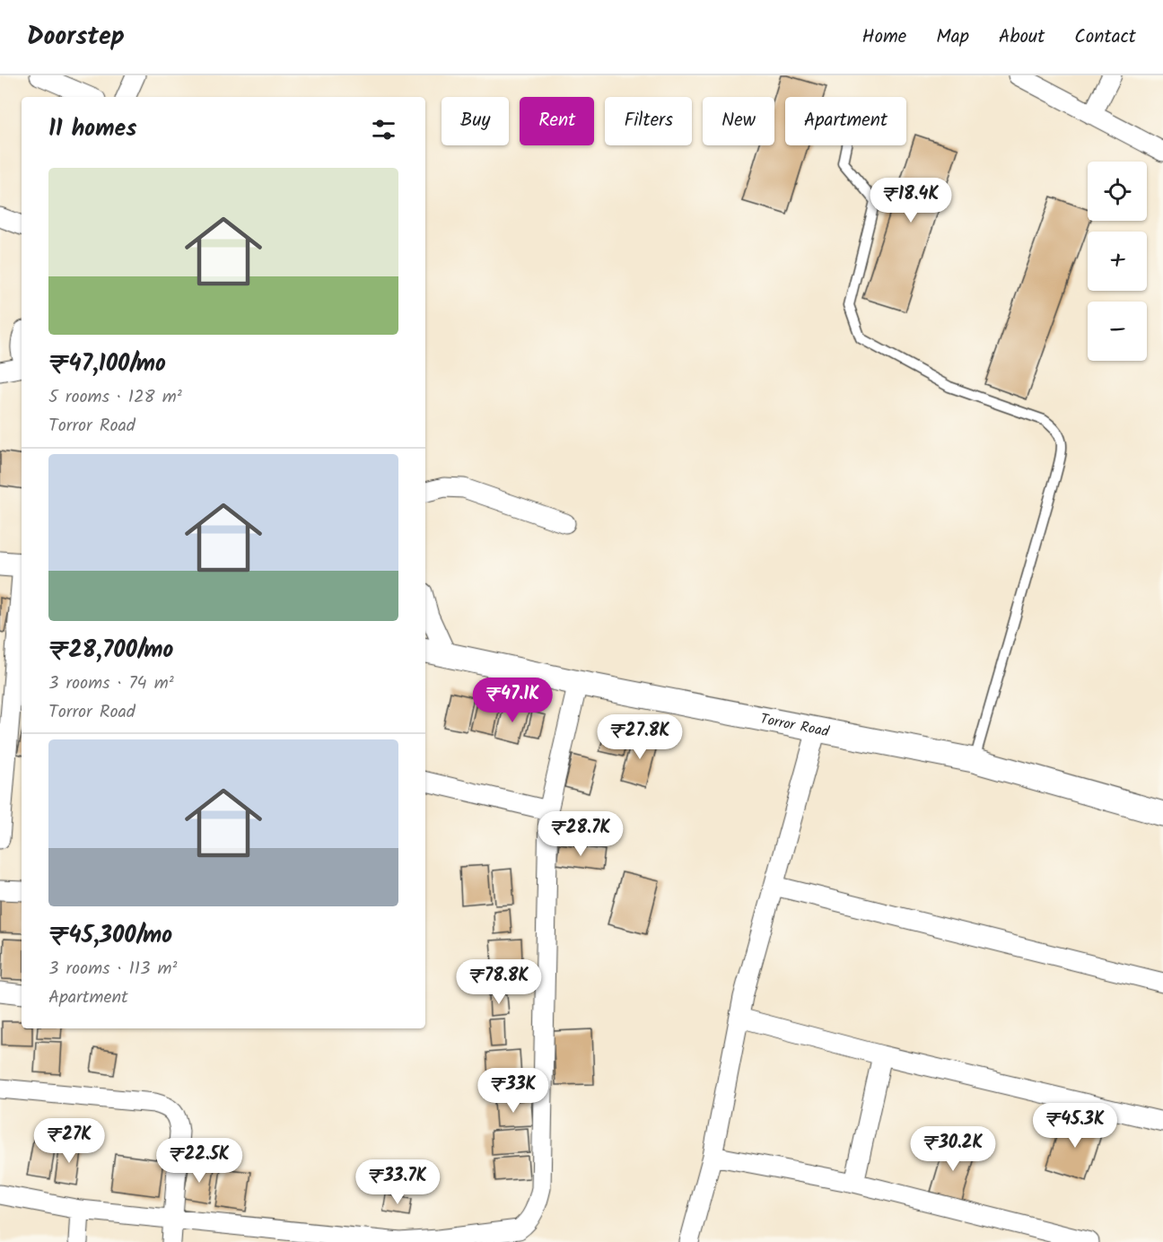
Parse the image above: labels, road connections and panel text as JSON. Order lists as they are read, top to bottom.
{
  "streets": {
    "street": ["Torror Road"]
  },
  "page": {
    "header": "Doorstep",
    "nav": [
      "Home",
      "Map",
      "About",
      "Contact"
    ],
    "chip": [
      "Buy",
      "Rent",
      "Filters",
      "New",
      "Apartment"
    ],
    "heading": "11 homes",
    "map_buttons": ["+", "−"],
    "list": [
      {
        "name": "₹47,100/mo",
        "note": "5 rooms · 128 m² · Torror Road"
      },
      {
        "name": "₹28,700/mo",
        "note": "3 rooms · 74 m² · Torror Road"
      },
      {
        "name": "₹45,300/mo",
        "note": "3 rooms · 113 m² · Apartment"
      }
    ],
    "price": [
      "₹18.4K",
      "₹47.1K",
      "₹27.8K",
      "₹28.7K",
      "₹78.8K",
      "₹33K",
      "₹45.3K",
      "₹27K",
      "₹30.2K",
      "₹22.5K",
      "₹33.7K"
    ]
  }
}
